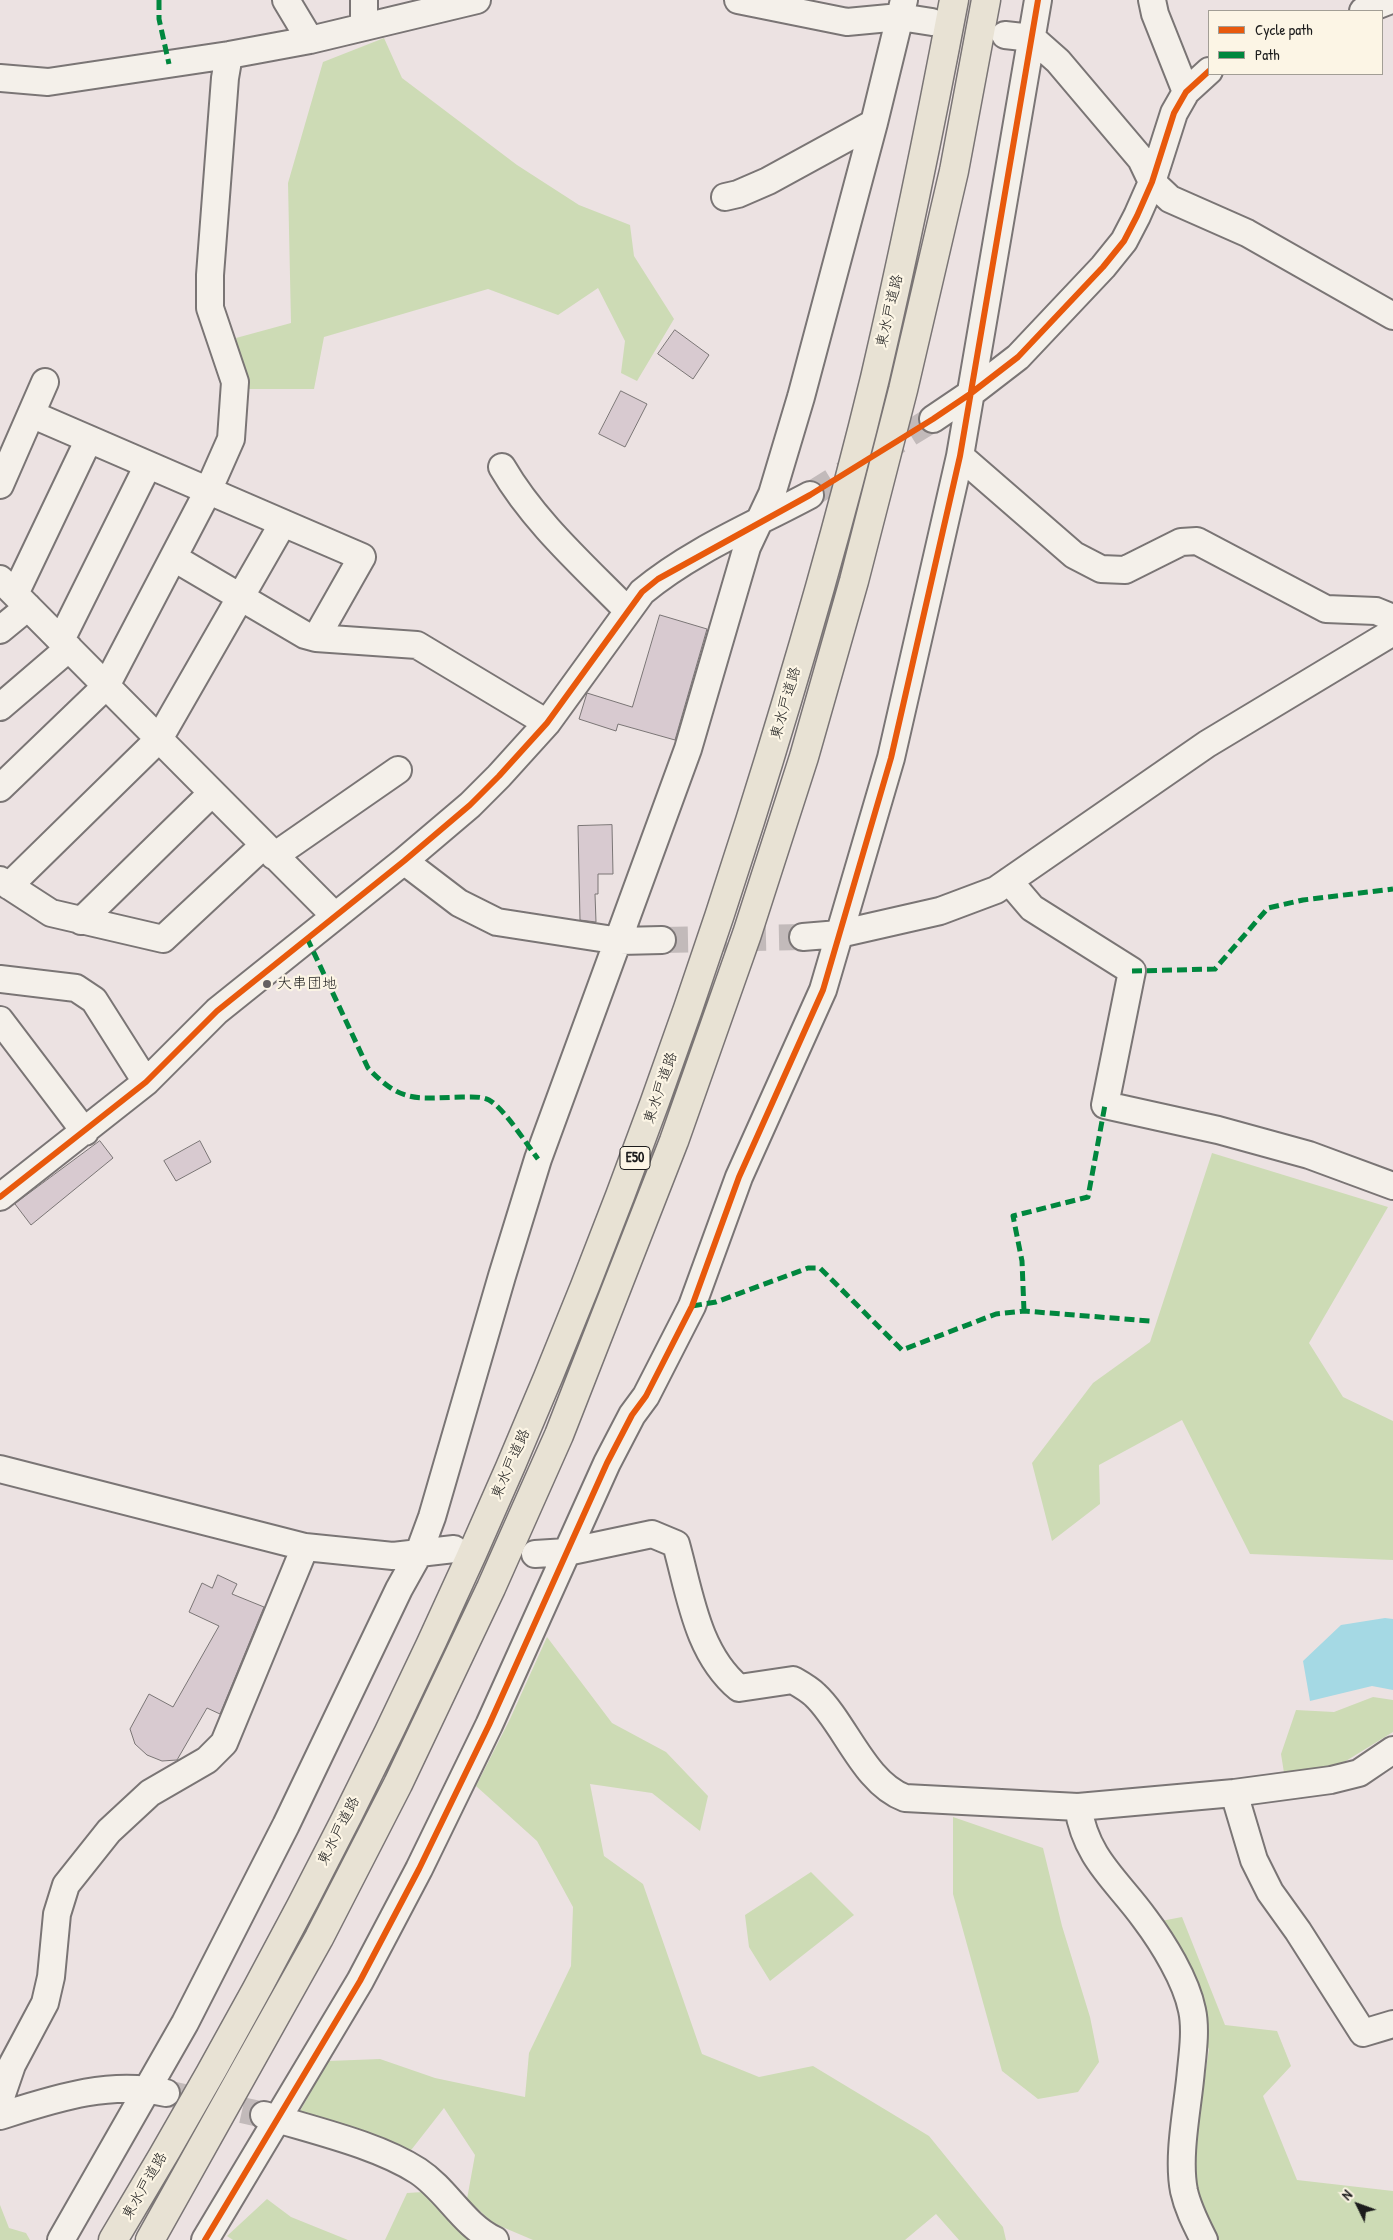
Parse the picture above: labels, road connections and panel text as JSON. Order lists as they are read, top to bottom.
{
  "streets": {
    "highway": ["東水戸道路", "E50"]
  },
  "places": ["大串団地"],
  "legend": ["Cycle path", "Path"],
  "north": "top left"
}
